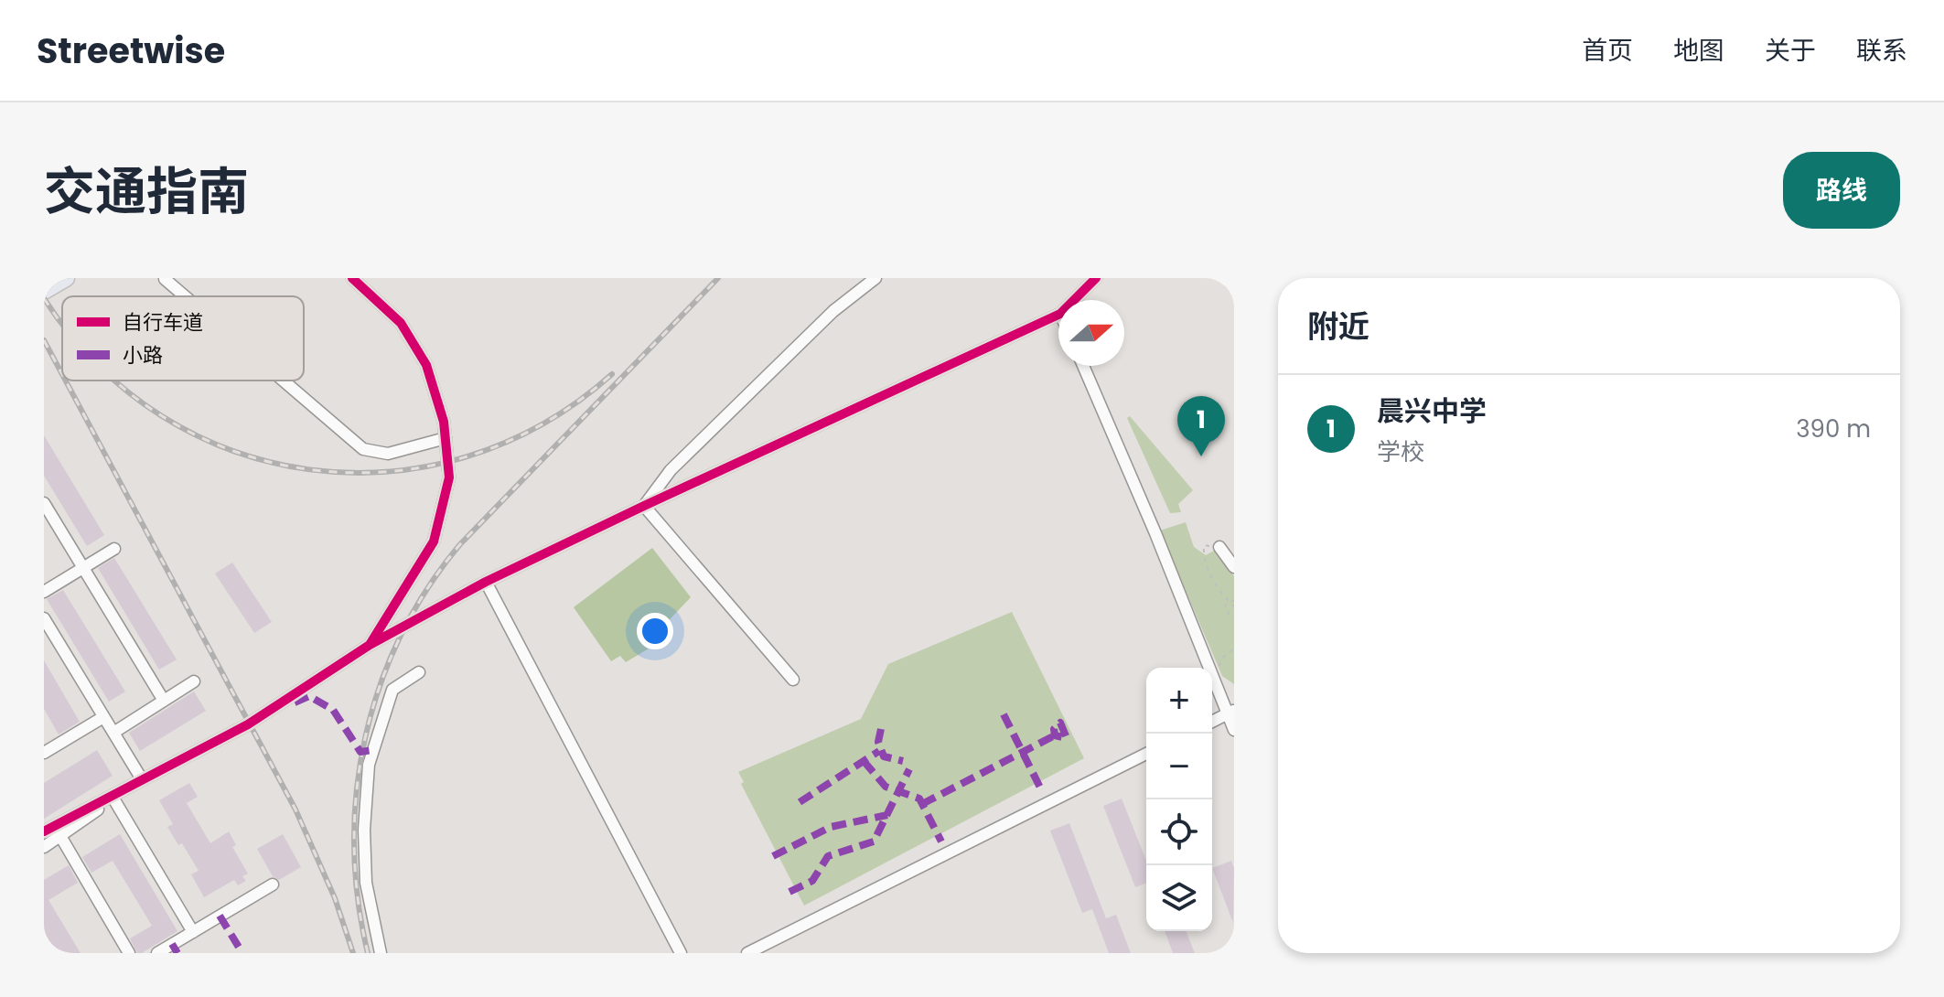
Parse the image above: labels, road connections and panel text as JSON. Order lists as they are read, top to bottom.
{
  "legend": ["自行车道", "小路"],
  "north": "right",
  "page": {
    "header": "Streetwise",
    "nav": [
      "首页",
      "地图",
      "关于",
      "联系"
    ],
    "title": "交通指南",
    "buttons": "路线",
    "heading": "附近",
    "list": [
      {
        "mark": "1",
        "name": "晨兴中学",
        "note": "学校",
        "value": "390 m"
      }
    ],
    "pins": "1",
    "map_buttons": ["+", "−"]
  }
}
